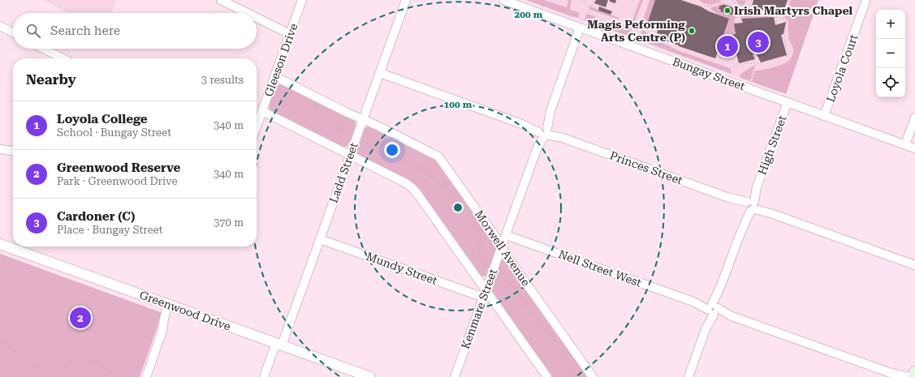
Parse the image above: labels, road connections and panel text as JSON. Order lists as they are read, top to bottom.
{
  "streets": {
    "street": [
      "Gleeson Drive",
      "Loyola Court",
      "Bungay Street",
      "High Street",
      "Princes Street",
      "Ladd Street",
      "Morwell Avenue",
      "Mundy Street",
      "Nell Street West",
      "Kenmare Street",
      "Greenwood Drive"
    ]
  },
  "crossings": [
    ["Gleeson Drive", "Morwell Avenue"],
    ["Loyola Court", "Bungay Street"],
    ["Bungay Street", "High Street"],
    ["Bungay Street", "Kenmare Street"],
    ["High Street", "Princes Street"],
    ["High Street", "Nell Street West"],
    ["Princes Street", "Ladd Street"],
    ["Princes Street", "Kenmare Street"],
    ["Ladd Street", "Morwell Avenue"],
    ["Ladd Street", "Mundy Street"],
    ["Ladd Street", "Greenwood Drive"],
    ["Morwell Avenue", "Kenmare Street"],
    ["Mundy Street", "Kenmare Street"],
    ["Nell Street West", "Kenmare Street"]
  ],
  "places": ["Irish Martyrs Chapel", "Magis Peforming Arts Centre (P)"],
  "page": {
    "map_buttons": ["+", "−"],
    "search": "Search here",
    "pins": ["3", "1", "2"],
    "heading": ["Nearby", "3 results"],
    "list": [
      {
        "mark": "1",
        "name": "Loyola College",
        "note": "School · Bungay Street",
        "value": "340 m"
      },
      {
        "mark": "2",
        "name": "Greenwood Reserve",
        "note": "Park · Greenwood Drive",
        "value": "340 m"
      },
      {
        "mark": "3",
        "name": "Cardoner (C)",
        "note": "Place · Bungay Street",
        "value": "370 m"
      }
    ]
  },
  "rings": ["200 m", "100 m"]
}
